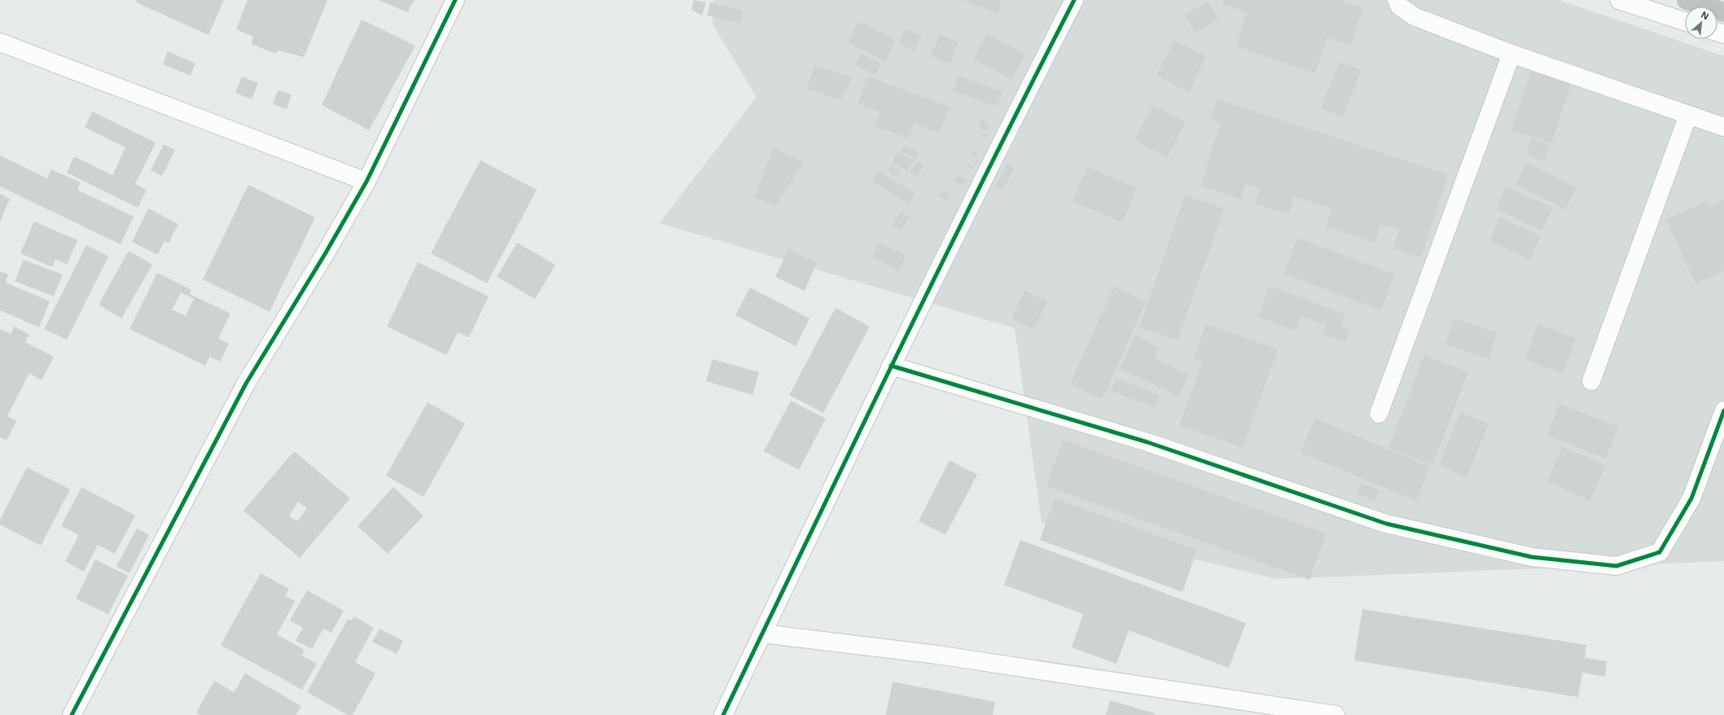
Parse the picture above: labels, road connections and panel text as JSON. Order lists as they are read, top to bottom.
{
  "north": "top right"
}
